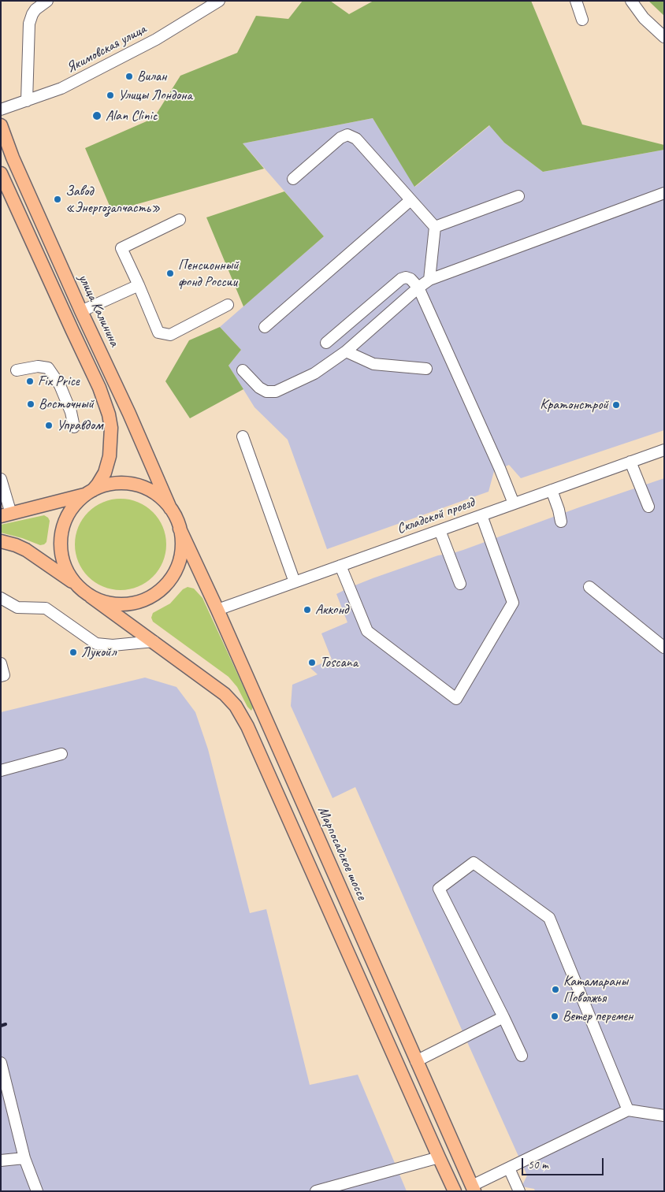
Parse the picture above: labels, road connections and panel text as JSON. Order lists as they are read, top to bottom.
{
  "streets": {
    "main road": ["улица Калинина", "Марпосадское шоссе"],
    "street": ["Якимовская улица", "Складской проезд"]
  },
  "crossings": [
    ["улица Калинина", "Марпосадское шоссе"],
    ["Складской проезд", "Марпосадское шоссе"]
  ],
  "places": [
    "Вилан",
    "Улицы Лондона",
    "Alan Clinic",
    "Завод «Энергозапчасть»",
    "Пенсионный фонд России",
    "Fix Price",
    "Восточный",
    "Кратонстрой",
    "Управдом",
    "Акконд",
    "Лукойл",
    "Toscana",
    "Катамараны Поволжья",
    "Ветер перемен"
  ],
  "scale_bar": "50 m"
}
